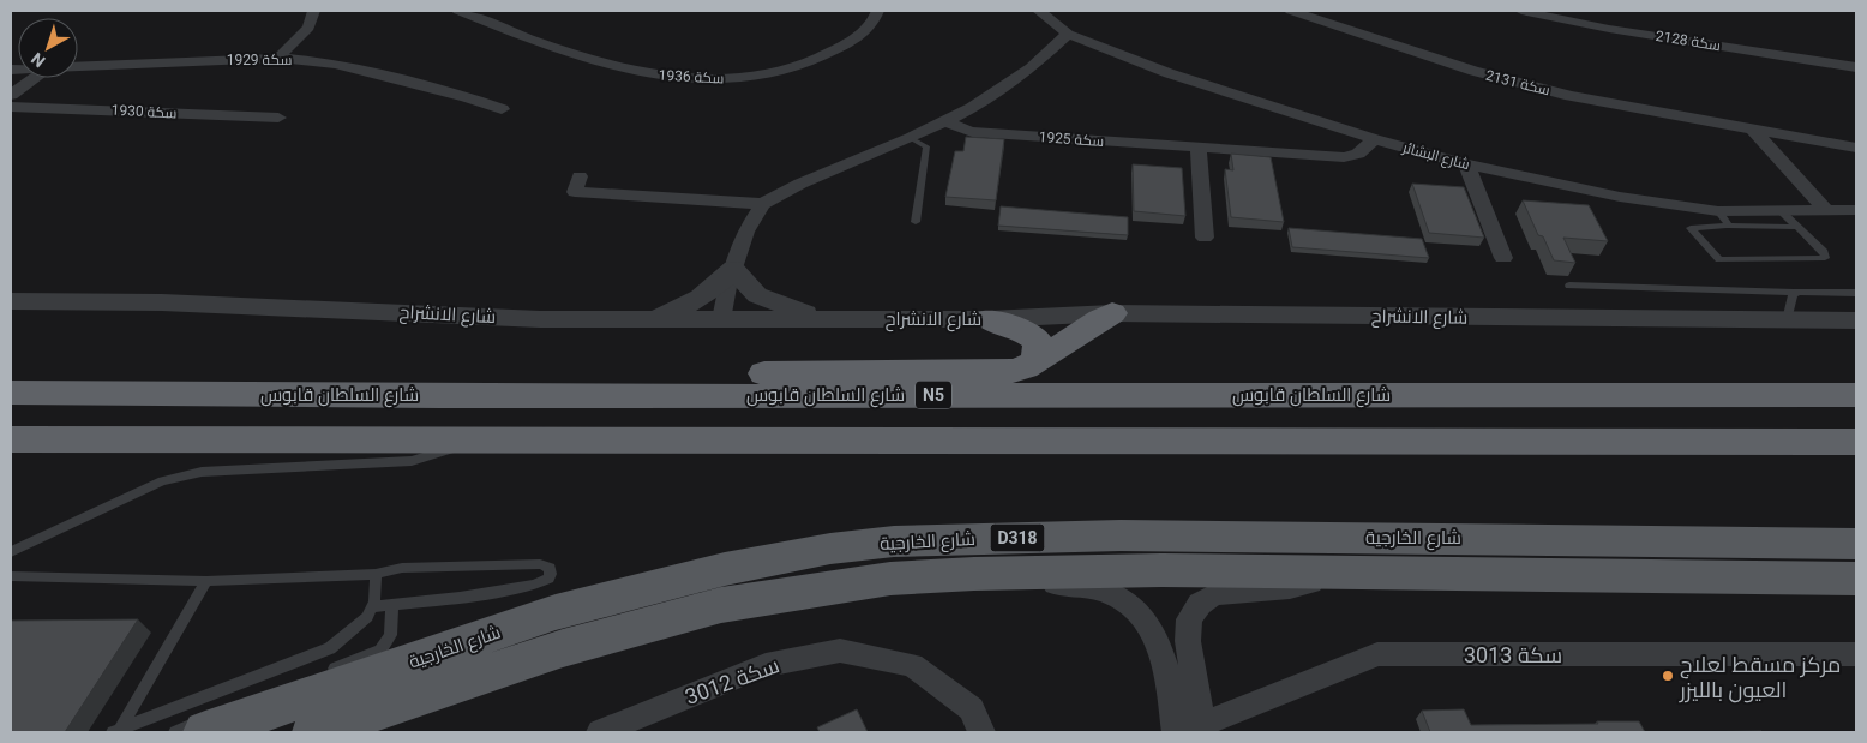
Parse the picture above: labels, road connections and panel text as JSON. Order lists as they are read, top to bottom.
{
  "streets": {
    "highway": ["شارع السلطان قابوس", "N5"],
    "main road": ["D318", "شارع الخارجية"],
    "street": [
      "سكة 2128",
      "سكة 1929",
      "سكة 1936",
      "سكة 2131",
      "سكة 1930",
      "سكة 1925",
      "شارع البشائر",
      "شارع الانشراح",
      "سكة 3013",
      "سكة 3012"
    ]
  },
  "crossings": [
    ["سكة 1925", "شارع البشائر"]
  ],
  "places": ["مركز مسقط لعلاج العيون بالليزر"],
  "north": "bottom left"
}
